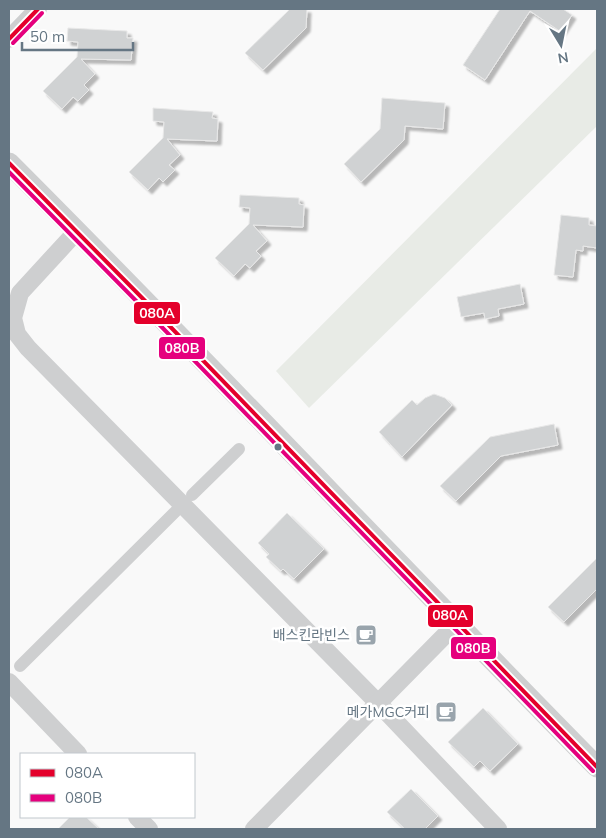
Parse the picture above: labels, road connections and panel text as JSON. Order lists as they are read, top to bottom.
{
  "places": {
    "cafe": ["배스킨라빈스", "메가MGC커피"]
  },
  "lines": ["transit line 080A", "transit line 080B"],
  "legend": ["080A", "080B"],
  "scale_bar": "50 m",
  "north": "bottom"
}
